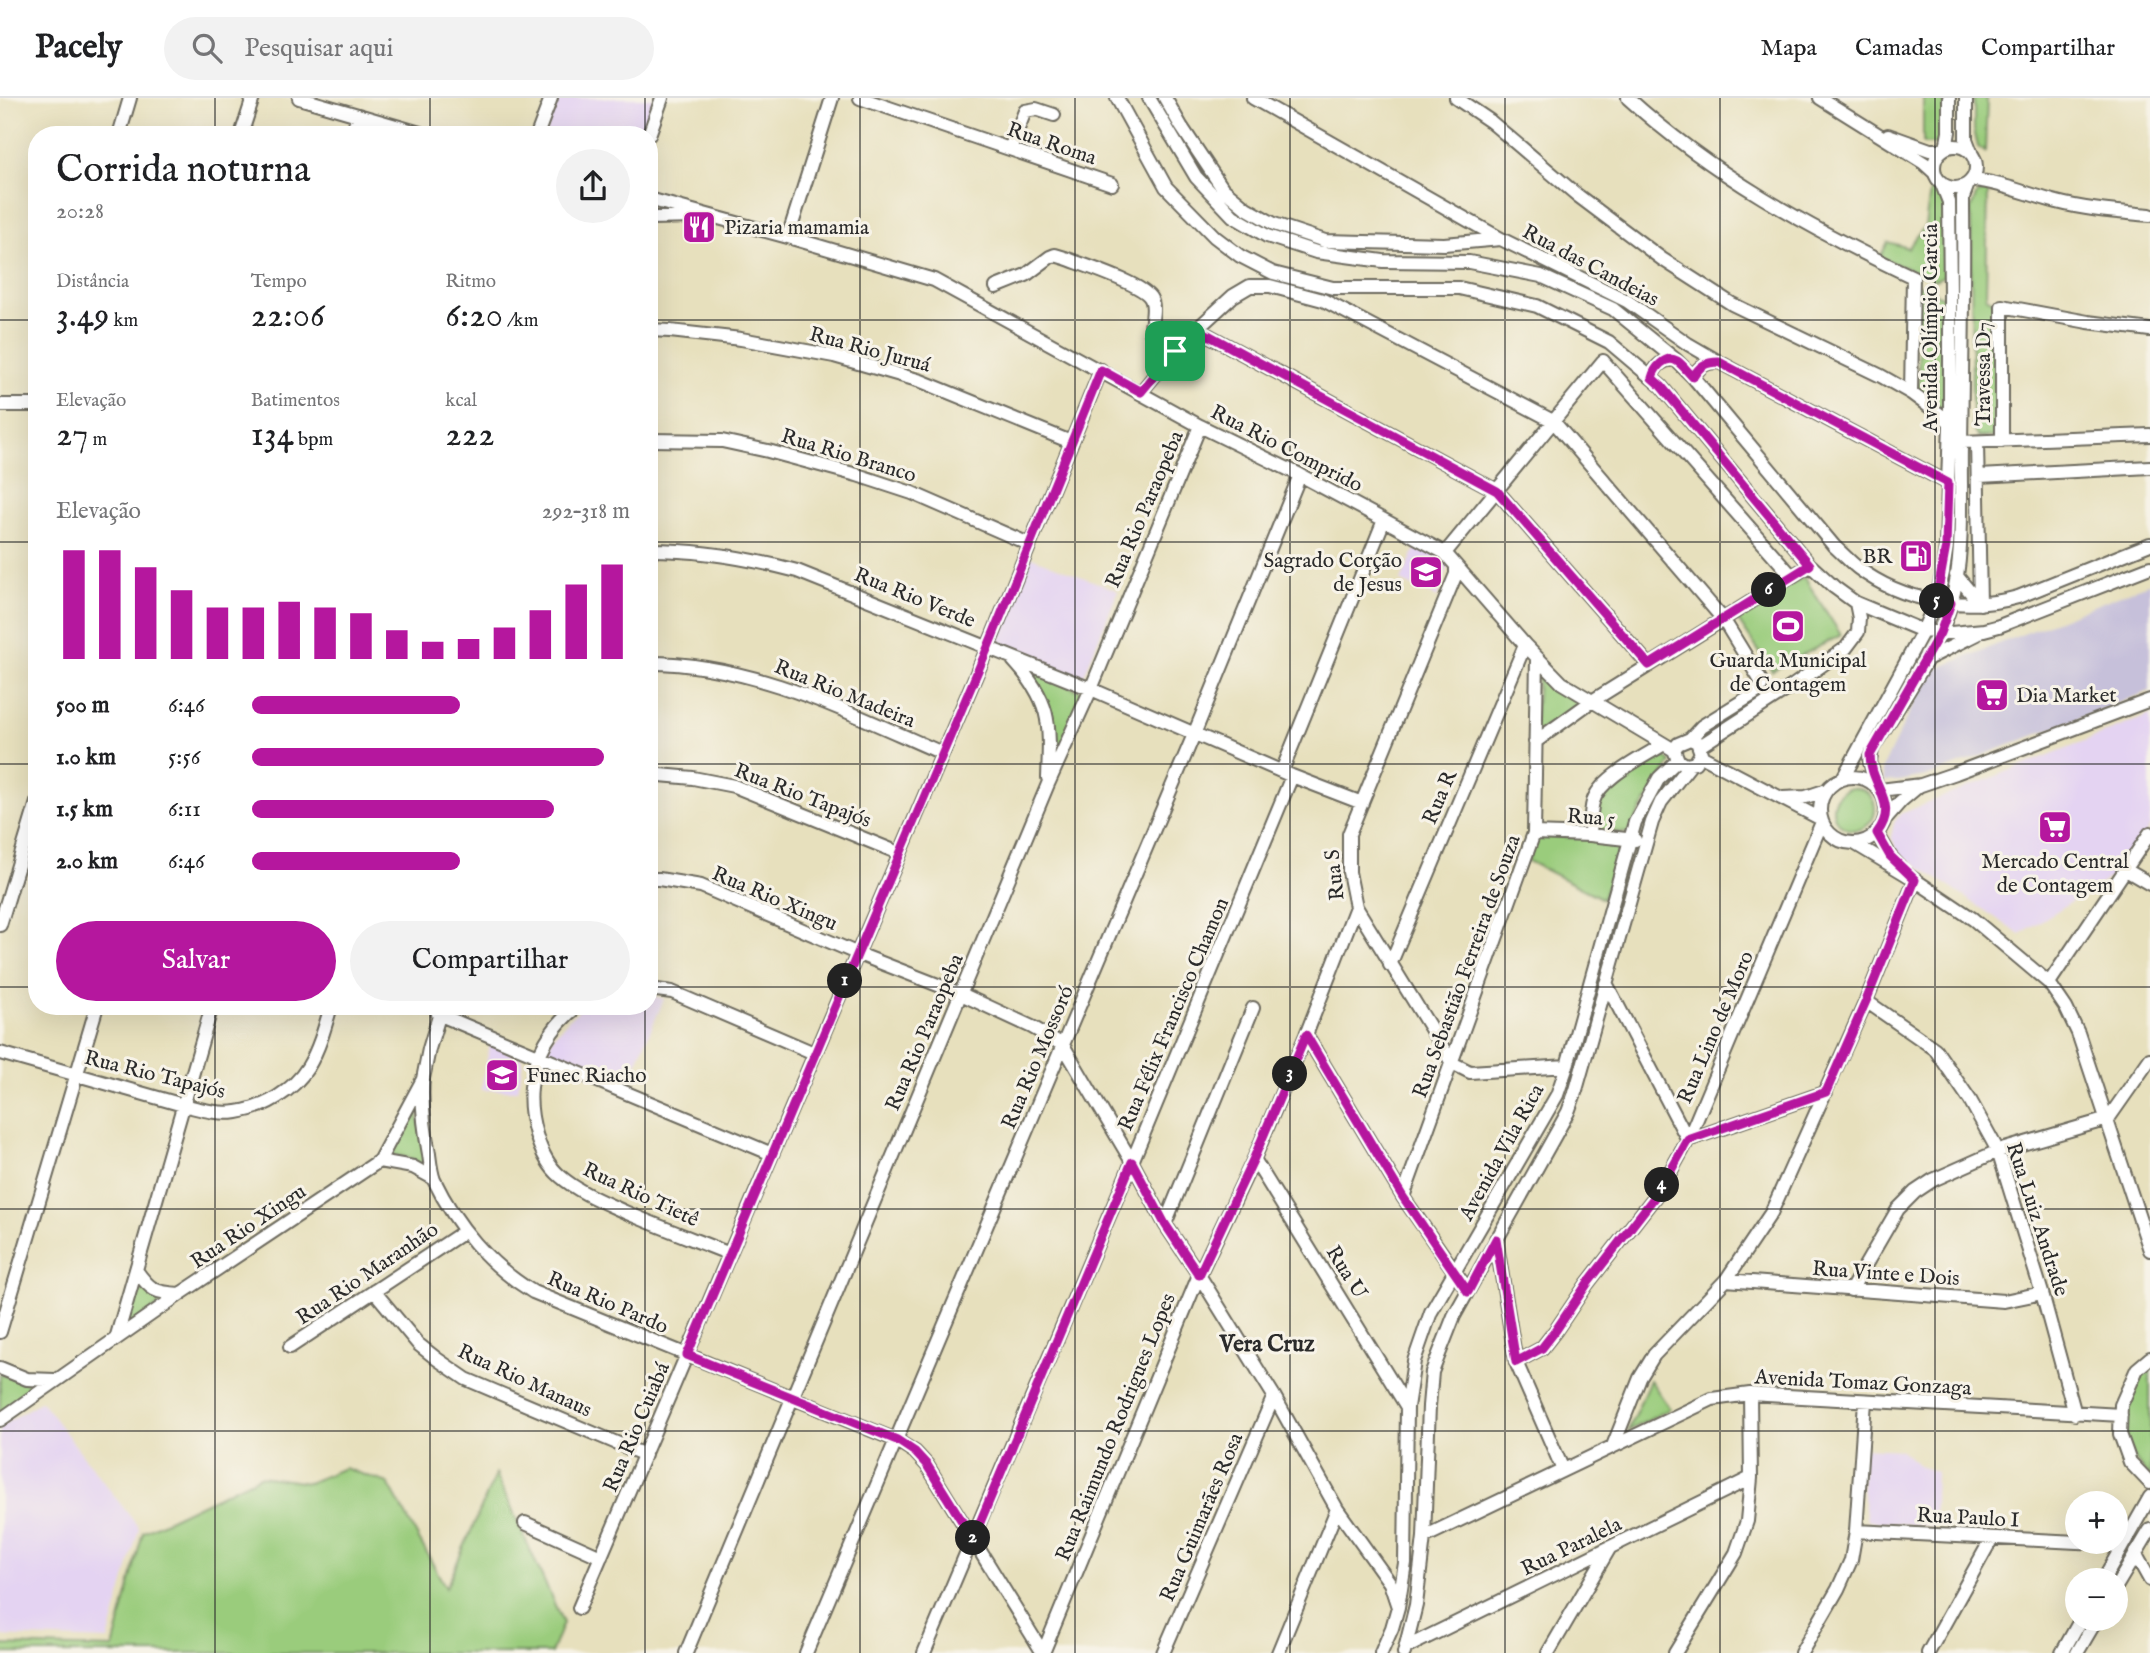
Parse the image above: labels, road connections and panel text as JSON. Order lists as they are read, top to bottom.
{
  "streets": {
    "street": [
      "Rua Roma",
      "Rua das Candeias",
      "Avenida Olímpio Garcia",
      "Rua Rio Juruá",
      "Travessa D7",
      "Rua Rio Comprido",
      "Rua Rio Branco",
      "Rua Rio Paraopeba",
      "Rua Rio Verde",
      "Rua Rio Madeira",
      "Rua Rio Tapajós",
      "Rua R",
      "Rua 5",
      "Rua S",
      "Rua Rio Xingu",
      "Rua Sebastião Ferreira de Souza",
      "Rua Félix Francisco Chamon",
      "Rua Lino de Moro",
      "Rua Rio Mossoró",
      "Avenida Vila Rica",
      "Rua Rio Tietê",
      "Rua Luiz Andrade",
      "Rua U",
      "Rua Rio Maranhão",
      "Rua Vinte e Dois",
      "Rua Rio Pardo",
      "Rua Rio Manaus",
      "Avenida Tomaz Gonzaga",
      "Rua Rio Cuiabá",
      "Rua Raimundo Rodrigues Lopes",
      "Rua Guimarães Rosa",
      "Rua Paulo I",
      "Rua Paralela"
    ]
  },
  "crossings": [
    ["Rua das Candeias", "Avenida Olímpio Garcia"],
    ["Rua Rio Juruá", "Rua Rio Cuiabá"],
    ["Rua Rio Comprido", "Rua Rio Paraopeba"],
    ["Rua Rio Comprido", "Rua R"],
    ["Rua Rio Comprido", "Rua S"],
    ["Rua Rio Comprido", "Rua Sebastião Ferreira de Souza"],
    ["Rua Rio Comprido", "Rua Félix Francisco Chamon"],
    ["Rua Rio Comprido", "Rua Lino de Moro"],
    ["Rua Rio Comprido", "Rua Rio Mossoró"],
    ["Rua Rio Comprido", "Avenida Vila Rica"],
    ["Rua Rio Comprido", "Rua Rio Cuiabá"],
    ["Rua Rio Branco", "Rua Rio Cuiabá"],
    ["Rua Rio Paraopeba", "Rua Rio Verde"],
    ["Rua Rio Paraopeba", "Rua Rio Xingu"],
    ["Rua Rio Paraopeba", "Rua Rio Pardo"],
    ["Rua Rio Verde", "Rua S"],
    ["Rua Rio Verde", "Rua Félix Francisco Chamon"],
    ["Rua Rio Verde", "Rua Rio Mossoró"],
    ["Rua Rio Verde", "Rua Rio Cuiabá"],
    ["Rua Rio Madeira", "Rua Rio Cuiabá"],
    ["Rua Rio Tapajós", "Rua Rio Cuiabá"],
    ["Rua R", "Rua S"],
    ["Rua 5", "Rua Sebastião Ferreira de Souza"],
    ["Rua 5", "Avenida Vila Rica"],
    ["Rua S", "Rua Sebastião Ferreira de Souza"],
    ["Rua S", "Rua Raimundo Rodrigues Lopes"],
    ["Rua Rio Xingu", "Rua Rio Mossoró"],
    ["Rua Rio Xingu", "Rua Rio Pardo"],
    ["Rua Rio Xingu", "Rua Rio Cuiabá"],
    ["Rua Félix Francisco Chamon", "Rua Rio Pardo"],
    ["Rua Rio Mossoró", "Rua Rio Pardo"],
    ["Avenida Vila Rica", "Rua U"],
    ["Avenida Vila Rica", "Avenida Tomaz Gonzaga"],
    ["Avenida Vila Rica", "Rua Paralela"],
    ["Rua Rio Tietê", "Rua Rio Cuiabá"],
    ["Rua Luiz Andrade", "Rua Vinte e Dois"],
    ["Rua Luiz Andrade", "Avenida Tomaz Gonzaga"],
    ["Rua U", "Rua Raimundo Rodrigues Lopes"],
    ["Rua Rio Maranhão", "Rua Rio Pardo"],
    ["Rua Rio Maranhão", "Rua Rio Manaus"],
    ["Rua Rio Pardo", "Rua Rio Cuiabá"],
    ["Rua Rio Pardo", "Rua Raimundo Rodrigues Lopes"],
    ["Rua Rio Manaus", "Rua Rio Cuiabá"]
  ],
  "districts": ["Vera Cruz"],
  "places": {
    "restaurant": ["Pizaria mamamia"],
    "fuel station": ["BR"],
    "school or university": ["Sagrado Corção de Jesus", "Funec Riacho"],
    "sports": ["Guarda Municipal de Contagem"],
    "supermarket": ["Dia Market", "Mercado Central de Contagem"]
  },
  "page": {
    "header": "Pacely",
    "search": "Pesquisar aqui",
    "nav": ["Mapa", "Camadas", "Compartilhar"],
    "heading": ["Corrida noturna", "20:28"],
    "stats": [
      ["Distância", "3.49 km"],
      ["Tempo", "22:06"],
      ["Ritmo", "6:20 /km"],
      ["Elevação", "27 m"],
      ["Batimentos", "134 bpm"],
      ["kcal", "222"]
    ],
    "chart": ["Elevação", "292–318 m"],
    "pins": [
      "6",
      "5",
      "1",
      "3",
      "4",
      "2"
    ],
    "list": [
      {
        "name": "500 m",
        "note": "6:46"
      },
      {
        "name": "1.0 km",
        "note": "5:56"
      },
      {
        "name": "1.5 km",
        "note": "6:11"
      },
      {
        "name": "2.0 km",
        "note": "6:46"
      }
    ],
    "buttons": ["Salvar", "Compartilhar"],
    "map_buttons": ["+", "−"]
  }
}
